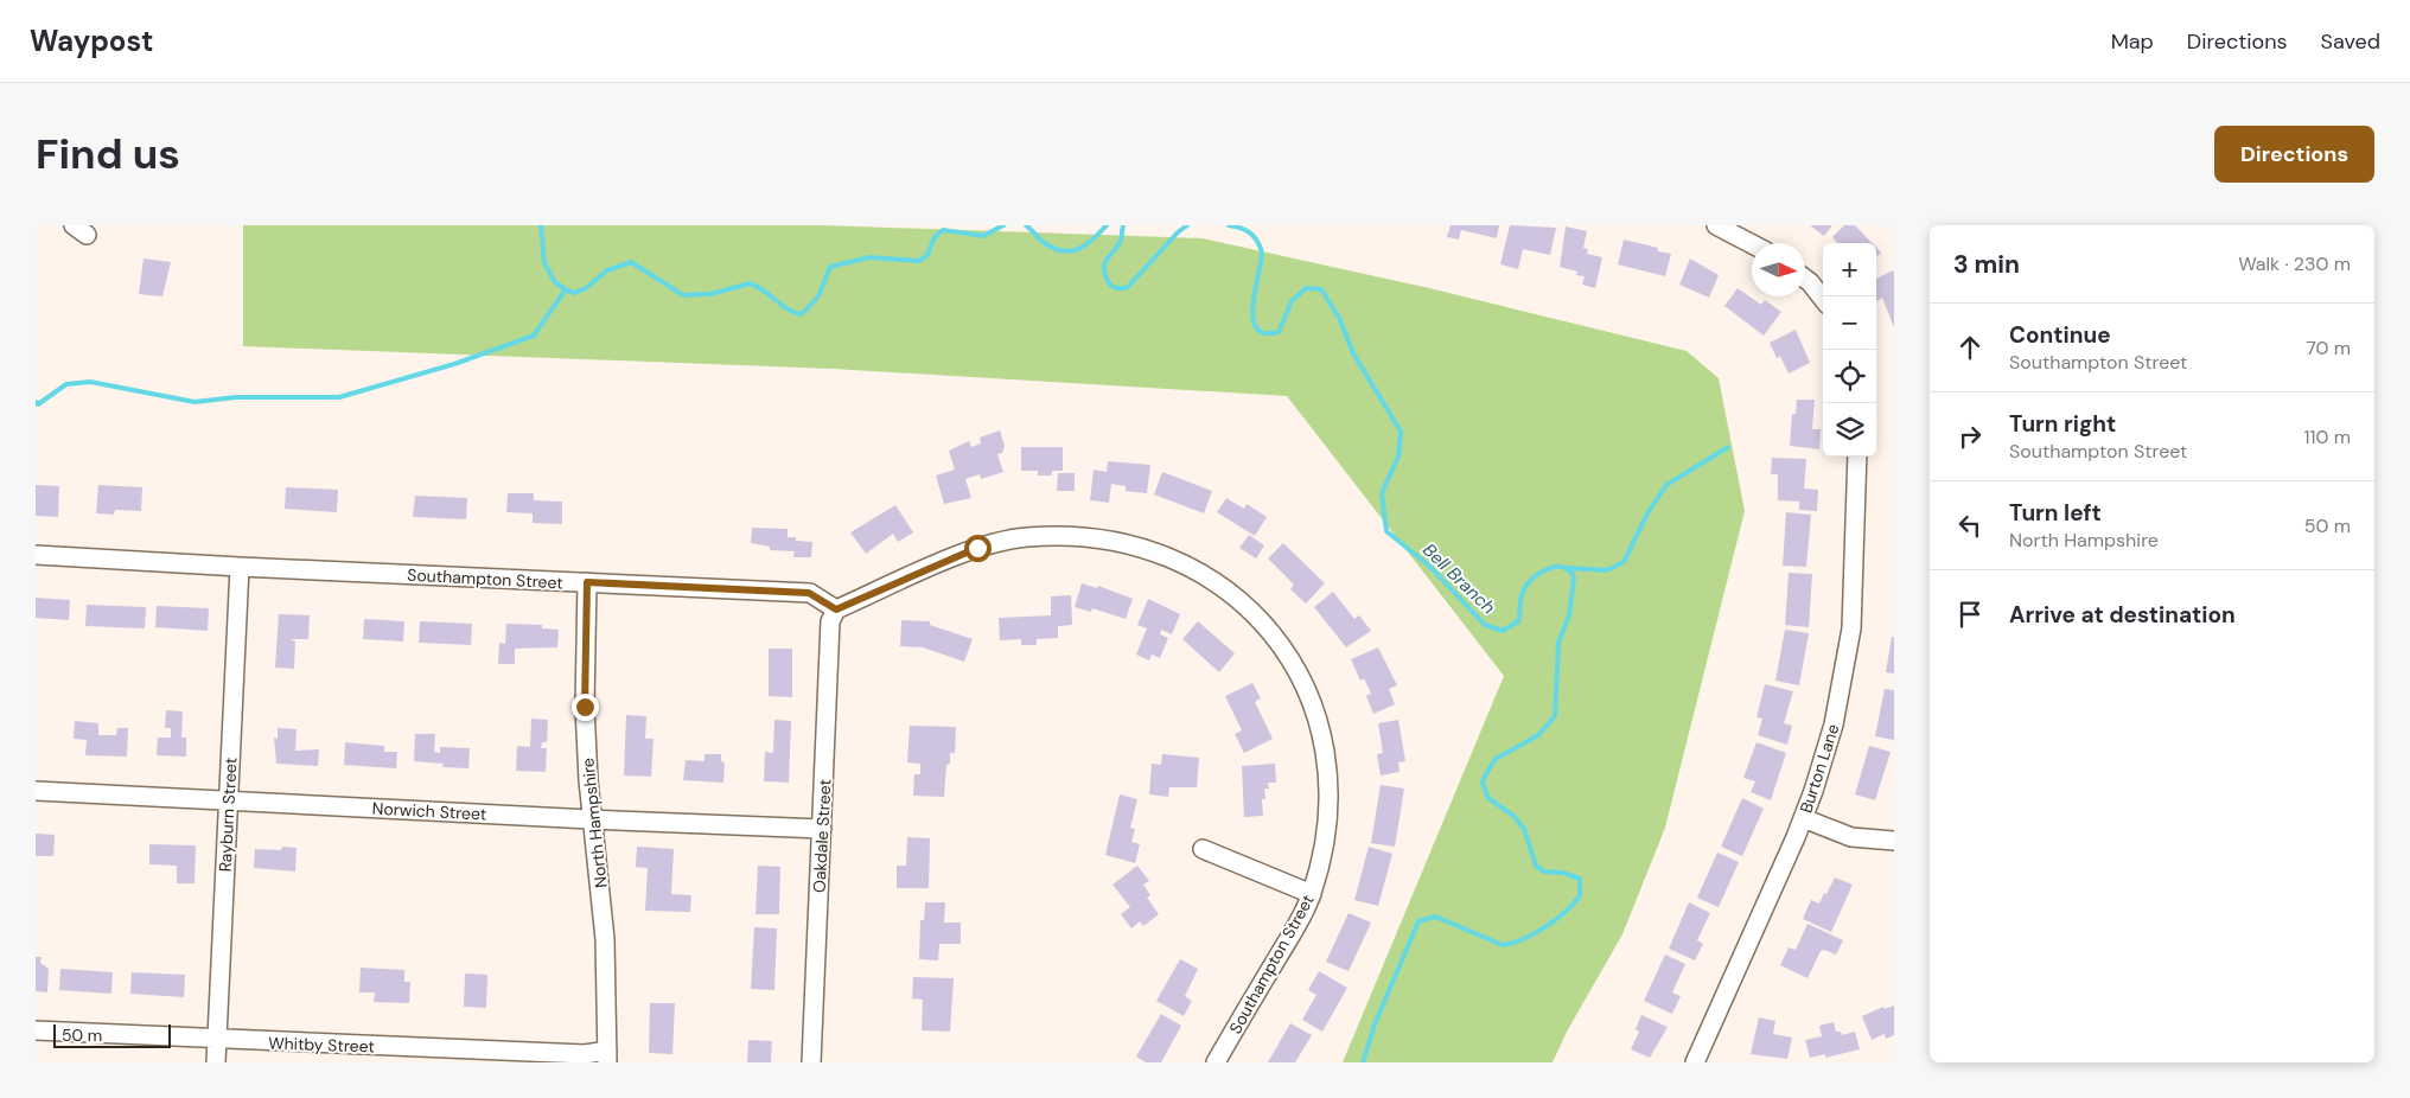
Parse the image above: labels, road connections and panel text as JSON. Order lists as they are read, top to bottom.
{
  "streets": {
    "street": [
      "Southampton Street",
      "Burton Lane",
      "Norwich Street",
      "Rayburn Street",
      "North Hampshire",
      "Oakdale Street",
      "Whitby Street"
    ]
  },
  "crossings": [
    ["Southampton Street", "Rayburn Street"],
    ["Southampton Street", "North Hampshire"],
    ["Southampton Street", "Oakdale Street"],
    ["Norwich Street", "Rayburn Street"],
    ["Norwich Street", "North Hampshire"],
    ["Norwich Street", "Oakdale Street"],
    ["Rayburn Street", "Whitby Street"],
    ["North Hampshire", "Whitby Street"]
  ],
  "water": ["Bell Branch"],
  "scale_bar": "50 m",
  "north": "right",
  "page": {
    "header": "Waypost",
    "nav": ["Map", "Directions", "Saved"],
    "buttons": "Directions",
    "title": "Find us",
    "heading": ["3 min", "Walk · 230 m"],
    "map_buttons": ["+", "−"],
    "list": [
      ["Continue", "Southampton Street", "70 m"],
      ["Turn right", "Southampton Street", "110 m"],
      ["Turn left", "North Hampshire", "50 m"],
      "Arrive at destination"
    ],
    "scale": "50 m"
  }
}
